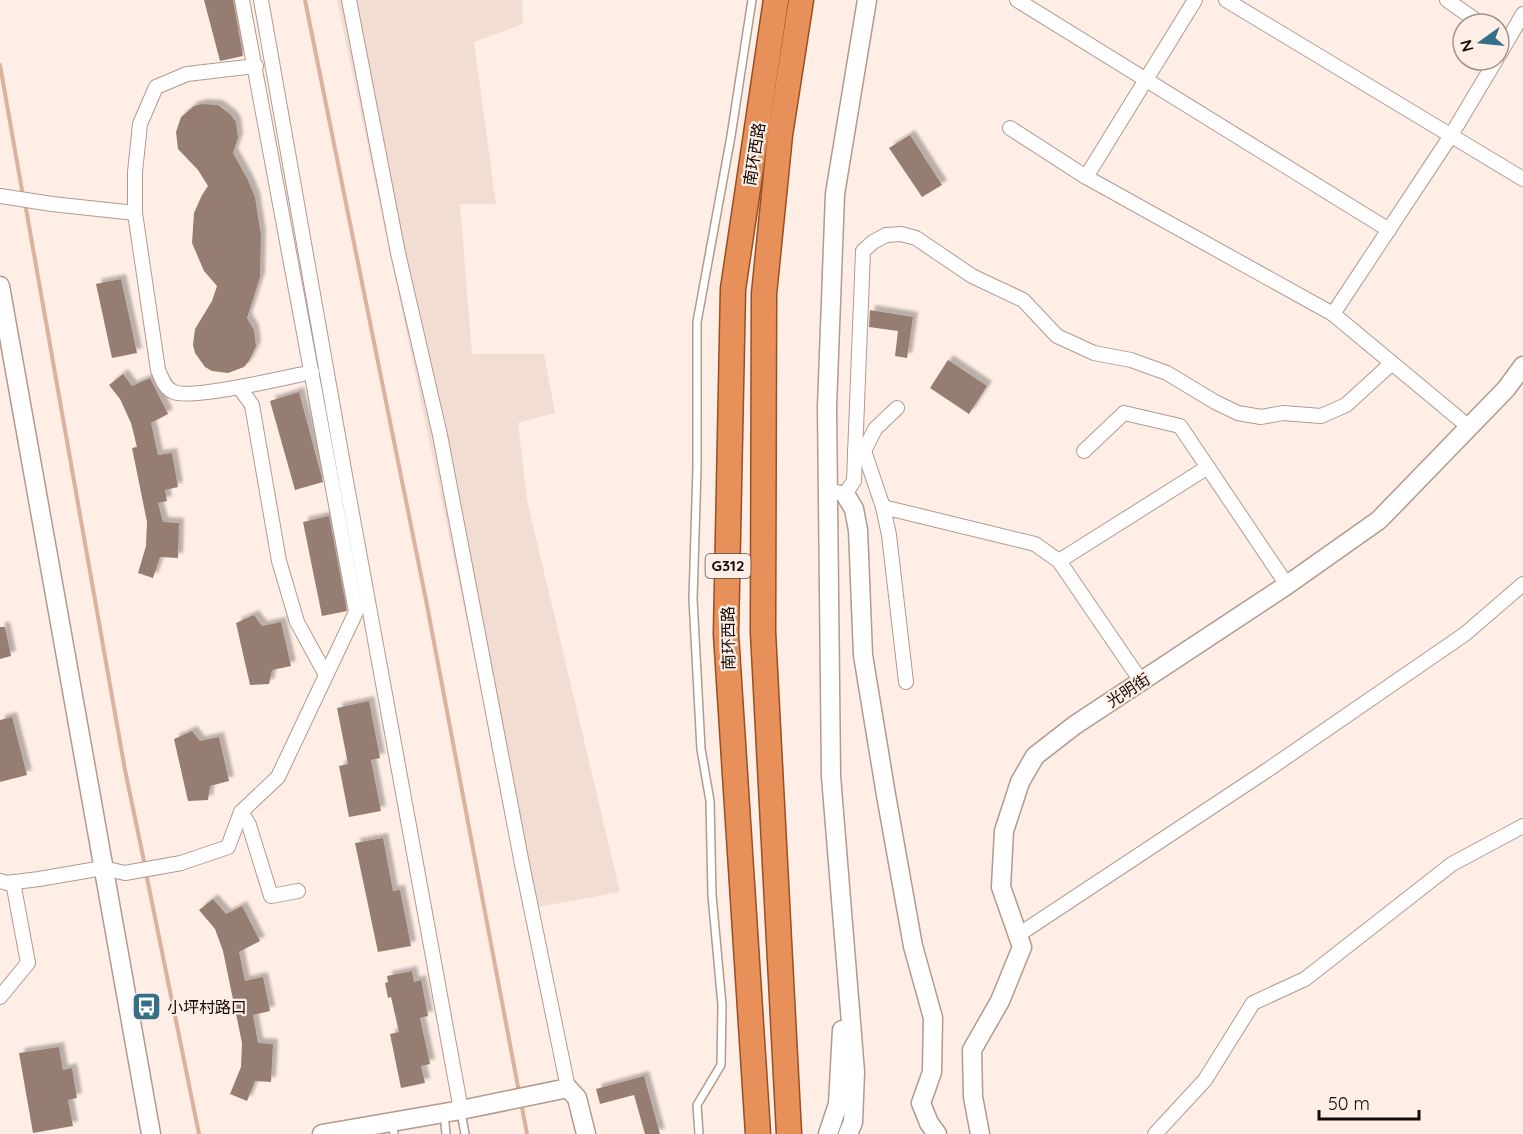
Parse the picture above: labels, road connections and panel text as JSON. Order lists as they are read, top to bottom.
{
  "streets": {
    "highway": ["南环西路", "G312"],
    "street": ["光明街"]
  },
  "places": {
    "bus stop": ["小坪村路口"]
  },
  "scale_bar": "50 m",
  "north": "left"
}
